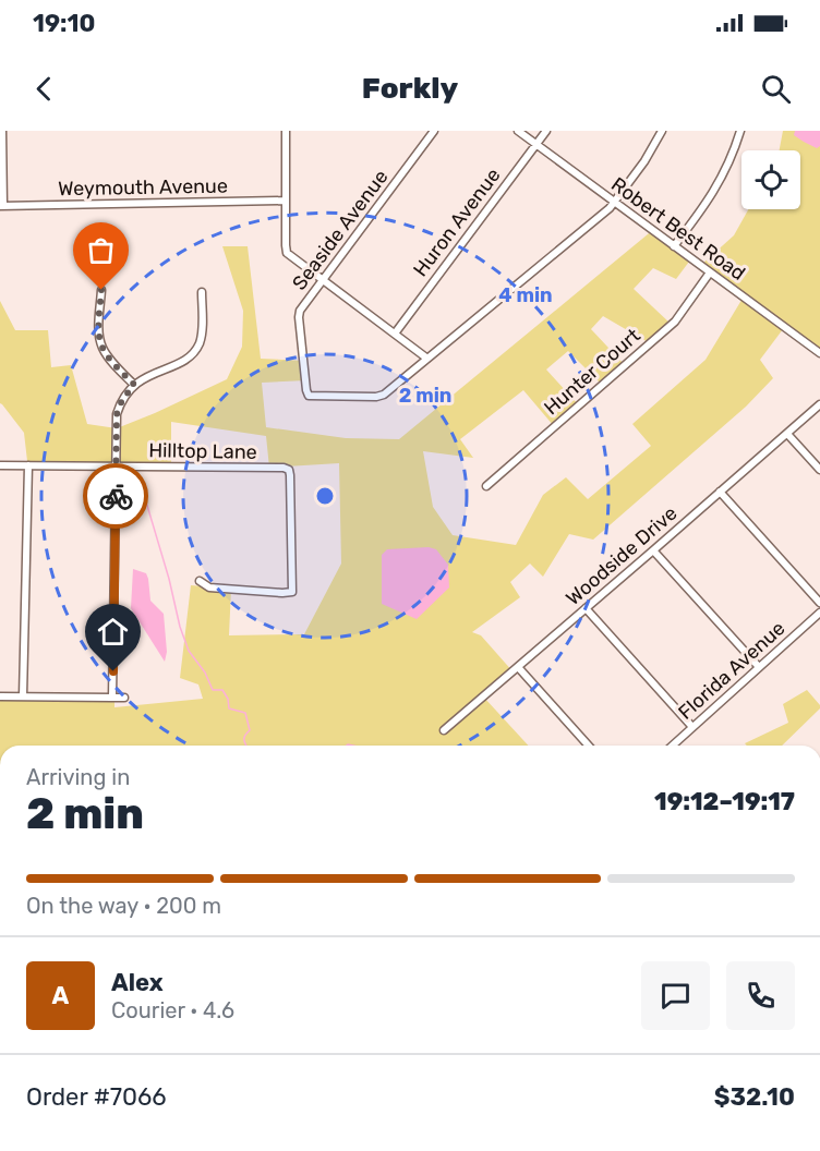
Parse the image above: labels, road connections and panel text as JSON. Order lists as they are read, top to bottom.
{
  "streets": {
    "street": [
      "Weymouth Avenue",
      "Huron Avenue",
      "Robert Best Road",
      "Seaside Avenue",
      "Hunter Court",
      "Hilltop Lane",
      "Woodside Drive",
      "Florida Avenue"
    ]
  },
  "crossings": [
    ["Huron Avenue", "Robert Best Road"],
    ["Robert Best Road", "Hunter Court"]
  ],
  "page": {
    "status": "19:10",
    "header": "Forkly",
    "heading": ["2 min", "Arriving in", "19:12–19:17"],
    "panel": [
      "Alex",
      "Courier · 4.6",
      "Order #7066",
      "$32.10"
    ],
    "bar": "On the way · 200 m",
    "round": "A"
  },
  "rings": ["4 min", "2 min"]
}
